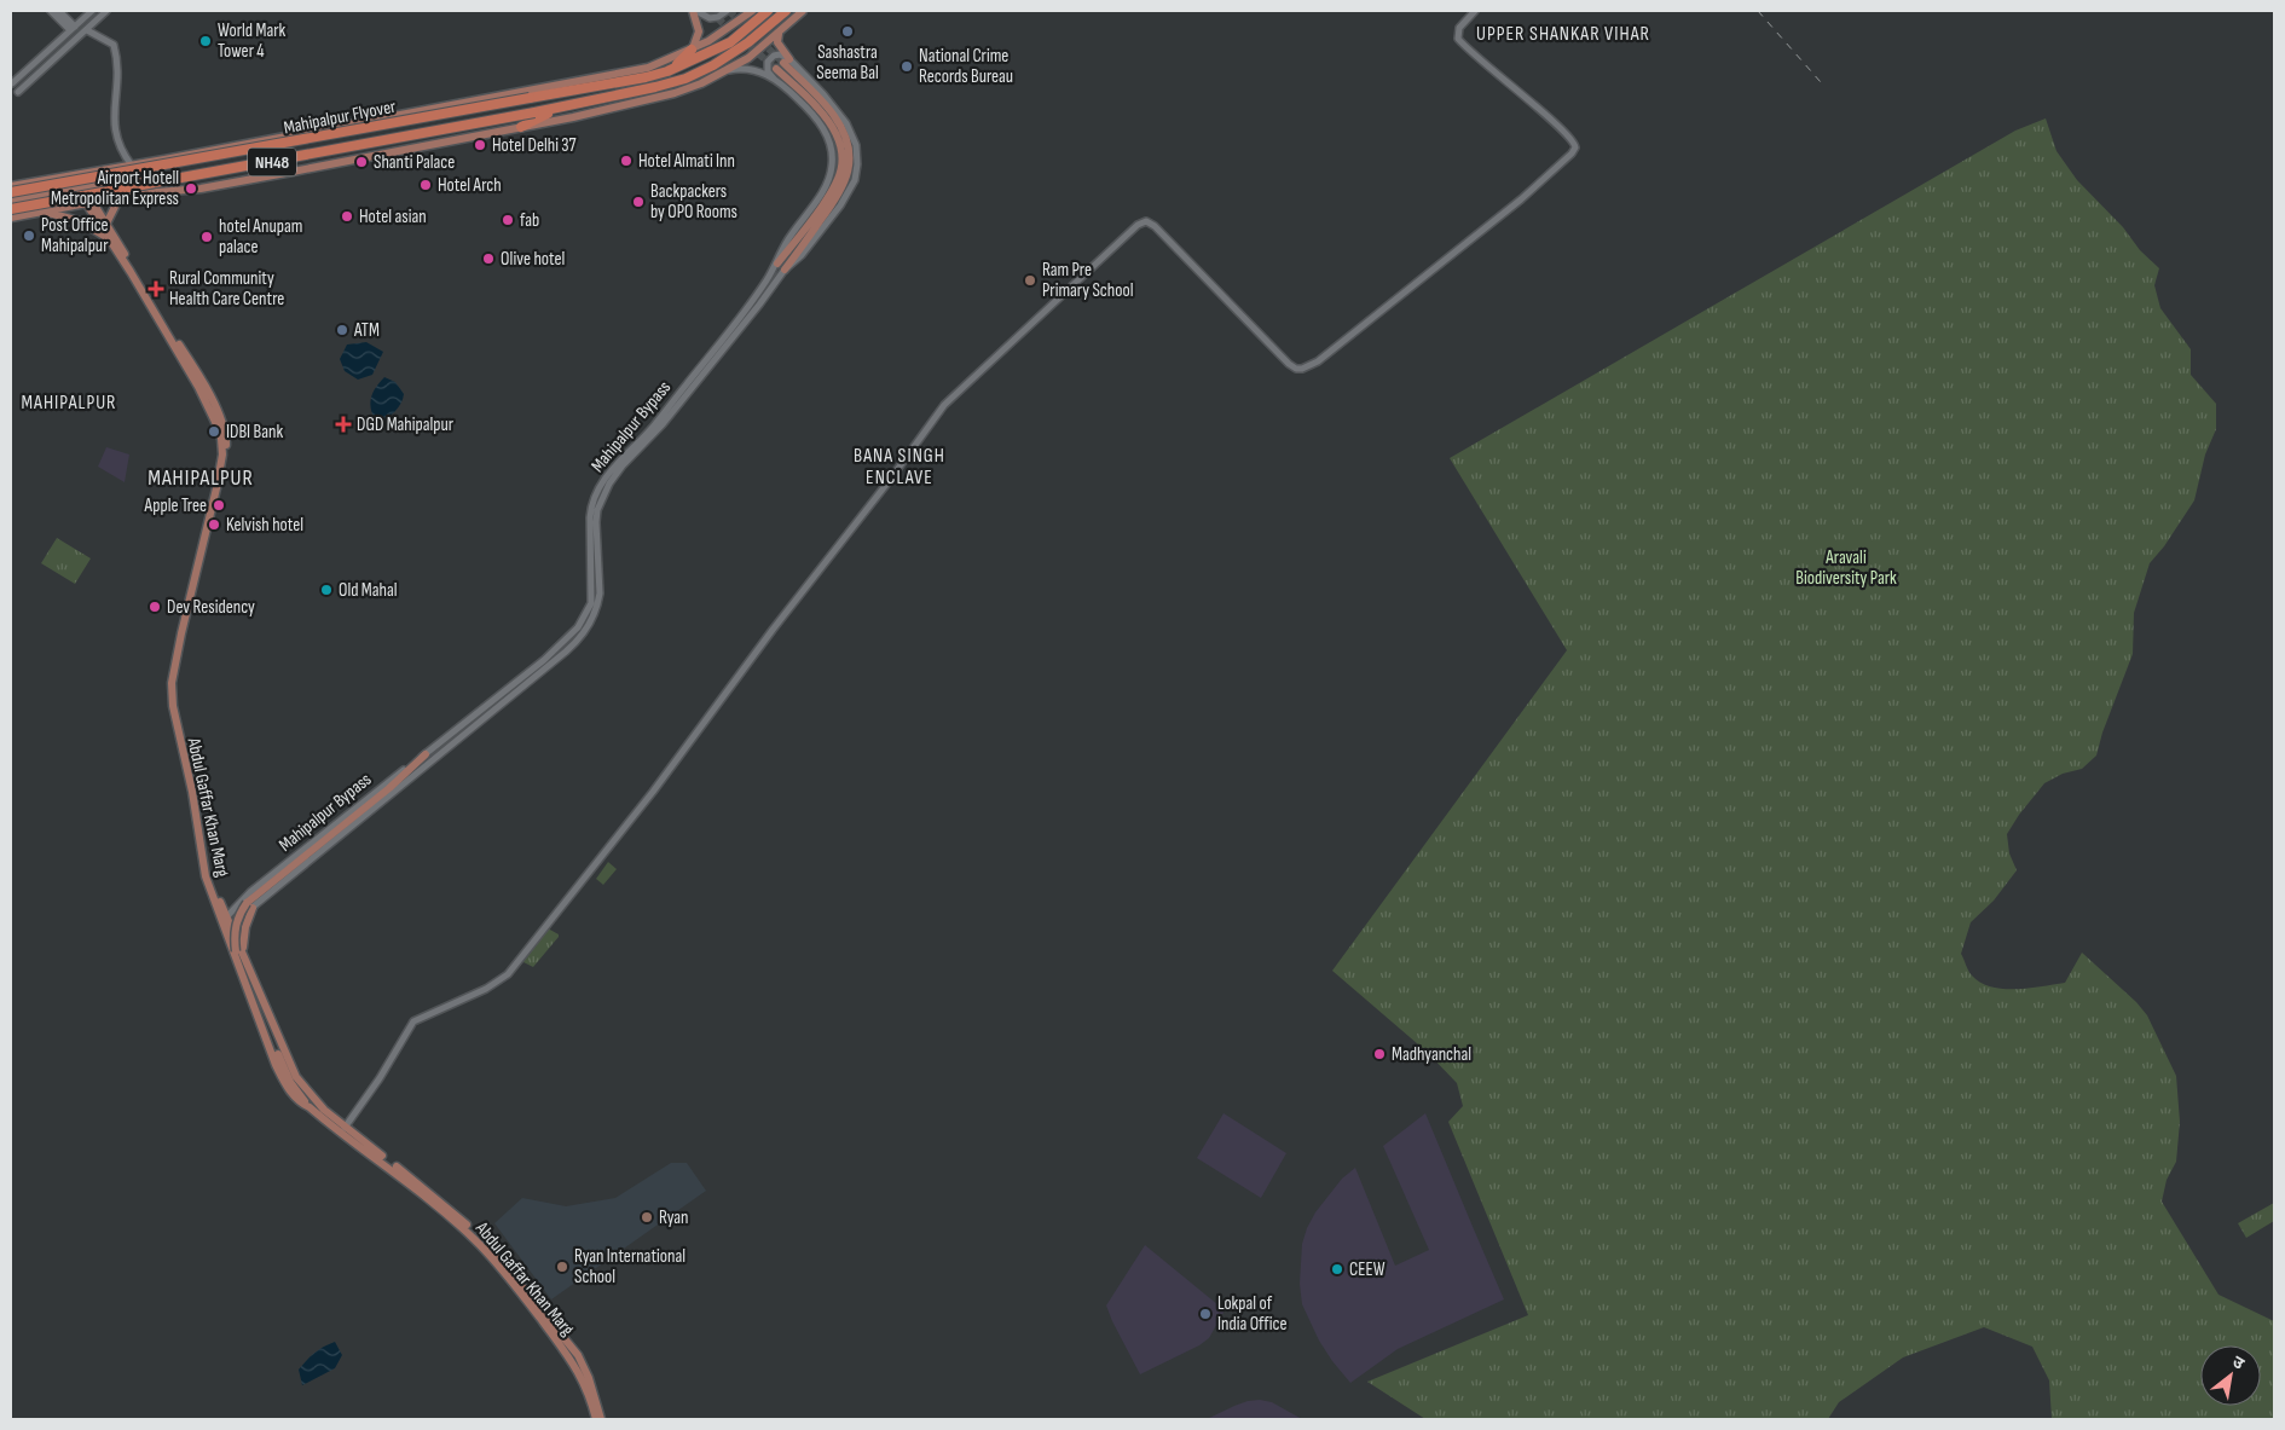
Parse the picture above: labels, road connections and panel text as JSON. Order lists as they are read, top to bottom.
{
  "streets": {
    "highway": ["Mahipalpur Flyover", "NH48"],
    "main road": ["Abdul Gaffar Khan Marg"],
    "street": ["Mahipalpur Bypass"]
  },
  "crossings": [
    ["Mahipalpur Flyover", "NH48"],
    ["Mahipalpur Bypass", "Abdul Gaffar Khan Marg"]
  ],
  "districts": [
    "UPPER SHANKAR VIHAR",
    "MAHIPALPUR",
    "BANA SINGH ENCLAVE",
    "MAHIPALPUR"
  ],
  "parks": ["Aravali Biodiversity Park"],
  "places": {
    "other": [
      "Sashastra Seema Bal",
      "World Mark Tower 4",
      "National Crime Records Bureau",
      "Hotel Delhi 37",
      "Hotel Almati Inn",
      "Shanti Palace",
      "Hotel Arch",
      "Airport Hotell Metropolitan Express",
      "Backpackers by OPO Rooms",
      "Hotel asian",
      "fab",
      "Post Office Mahipalpur",
      "hotel Anupam palace",
      "Olive hotel",
      "Ram Pre Primary School",
      "ATM",
      "IDBI Bank",
      "Apple Tree",
      "Kelvish hotel",
      "Old Mahal",
      "Dev Residency",
      "Madhyanchal",
      "Ryan",
      "Ryan International School",
      "CEEW",
      "Lokpal of India Office"
    ],
    "health": ["Rural Community Health Care Centre", "DGD Mahipalpur"]
  },
  "north": "top right"
}
